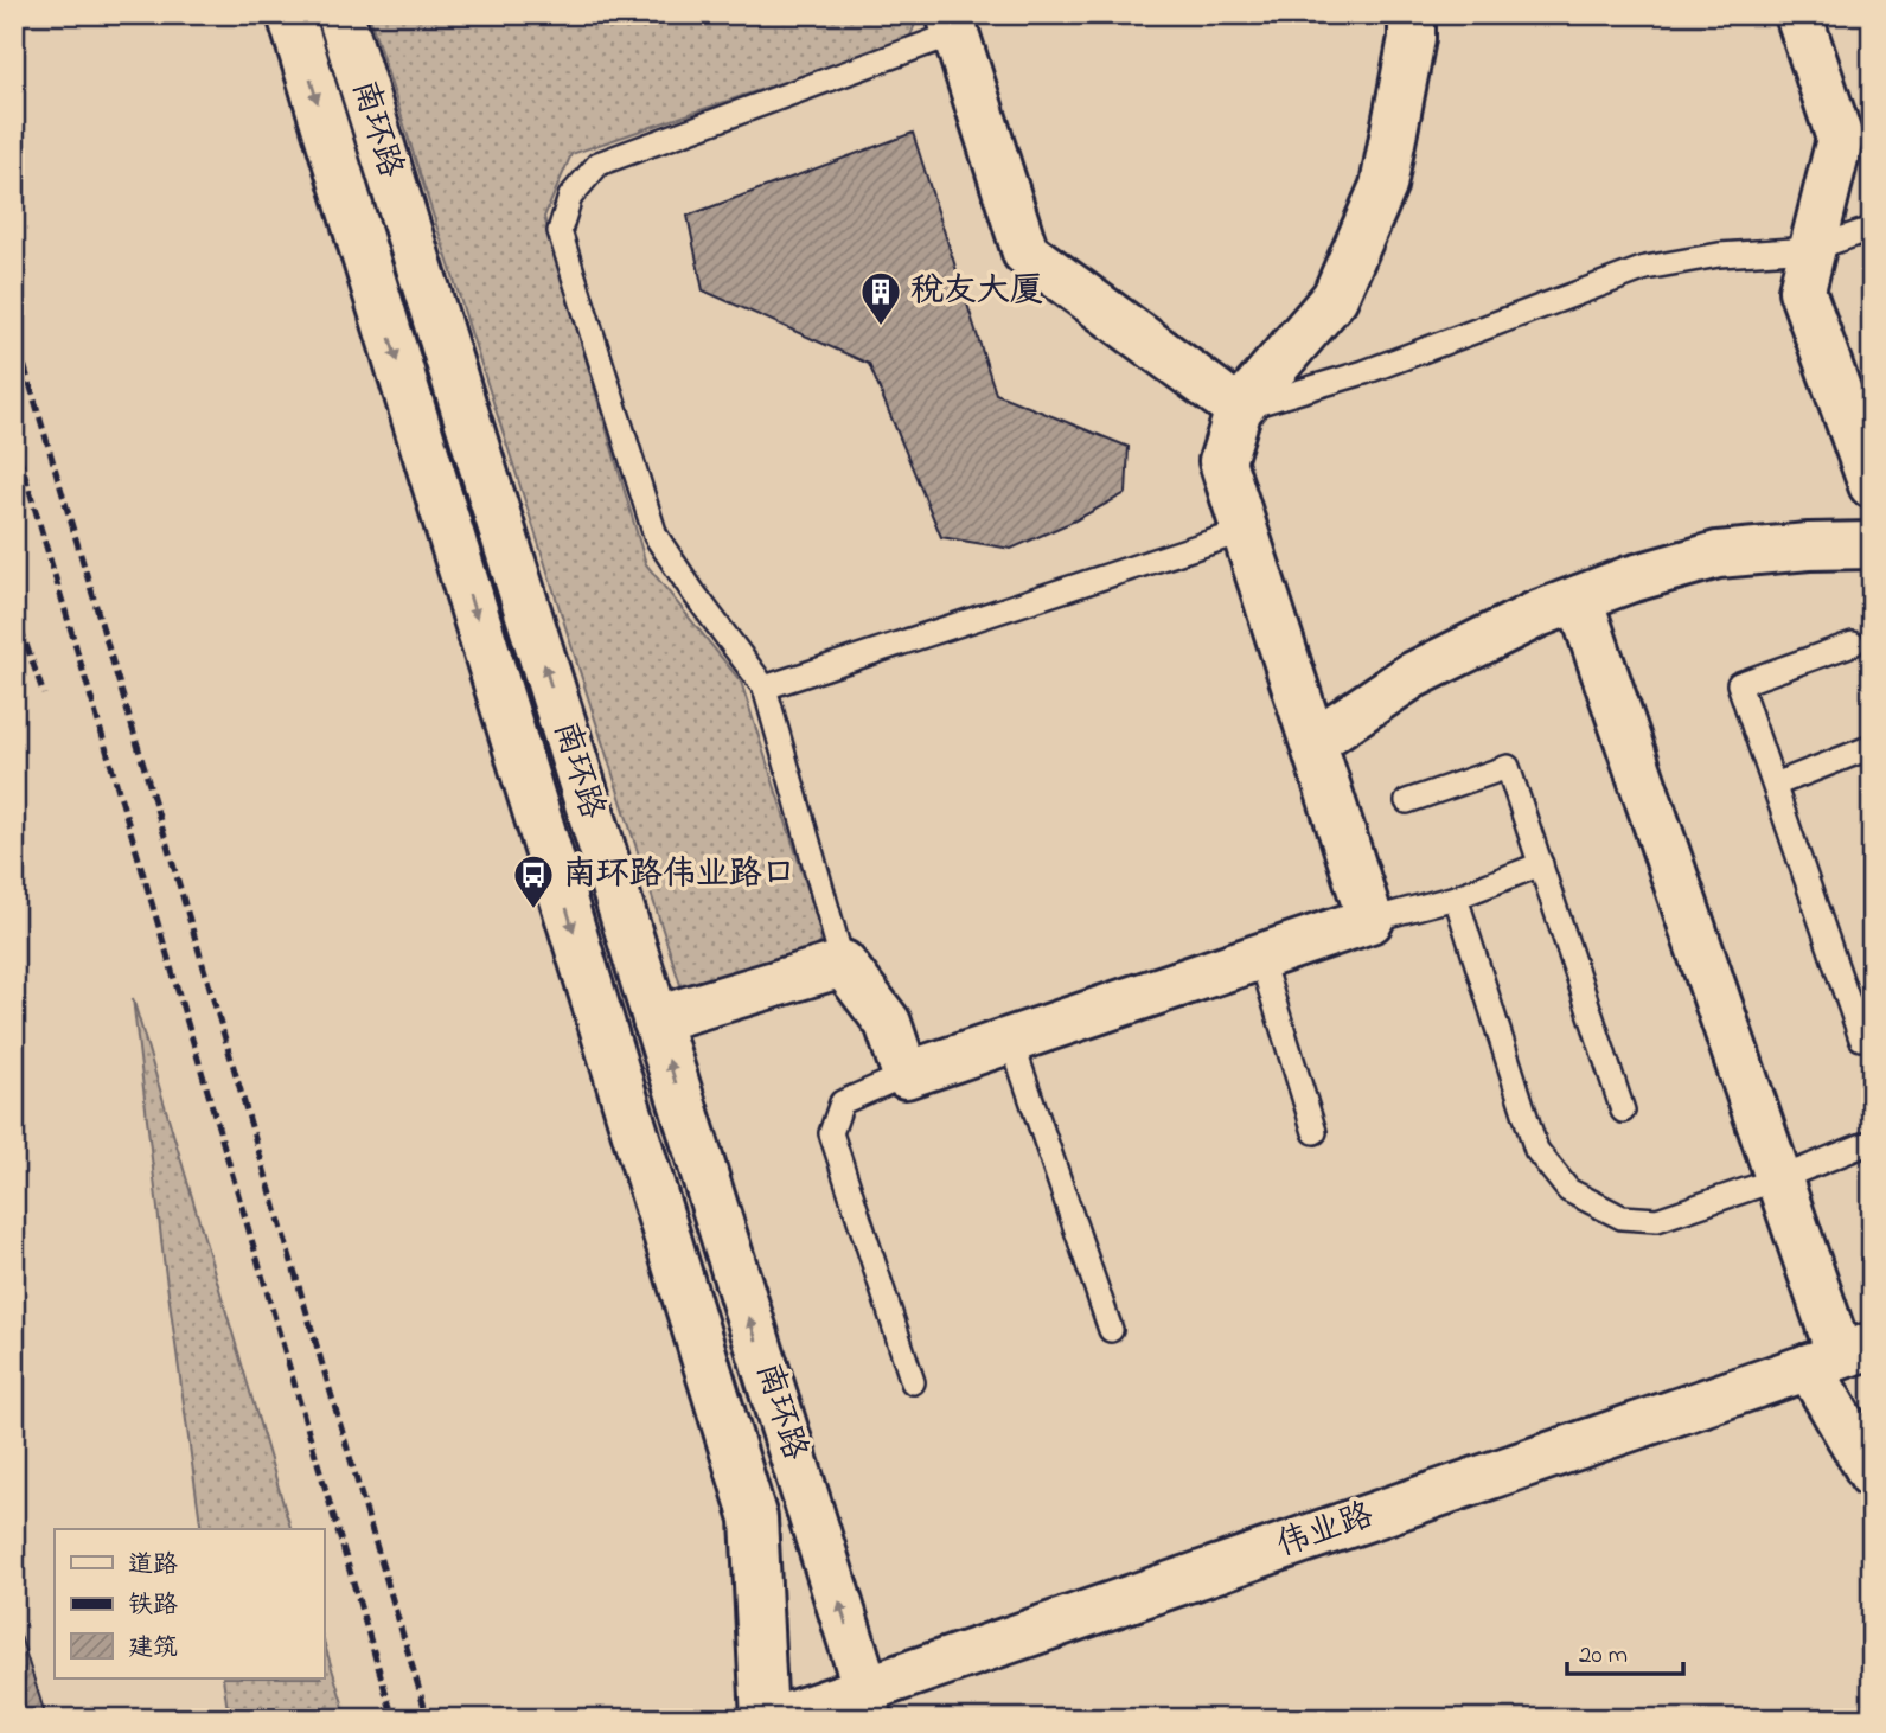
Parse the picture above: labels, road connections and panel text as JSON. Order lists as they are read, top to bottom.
{
  "streets": {
    "main road": ["南环路", "伟业路"]
  },
  "crossings": [
    ["南环路", "伟业路"]
  ],
  "places": {
    "building": ["税友大厦"],
    "bus stop": ["南环路伟业路口"]
  },
  "legend": ["道路", "铁路", "建筑"],
  "scale_bar": "20 m"
}
